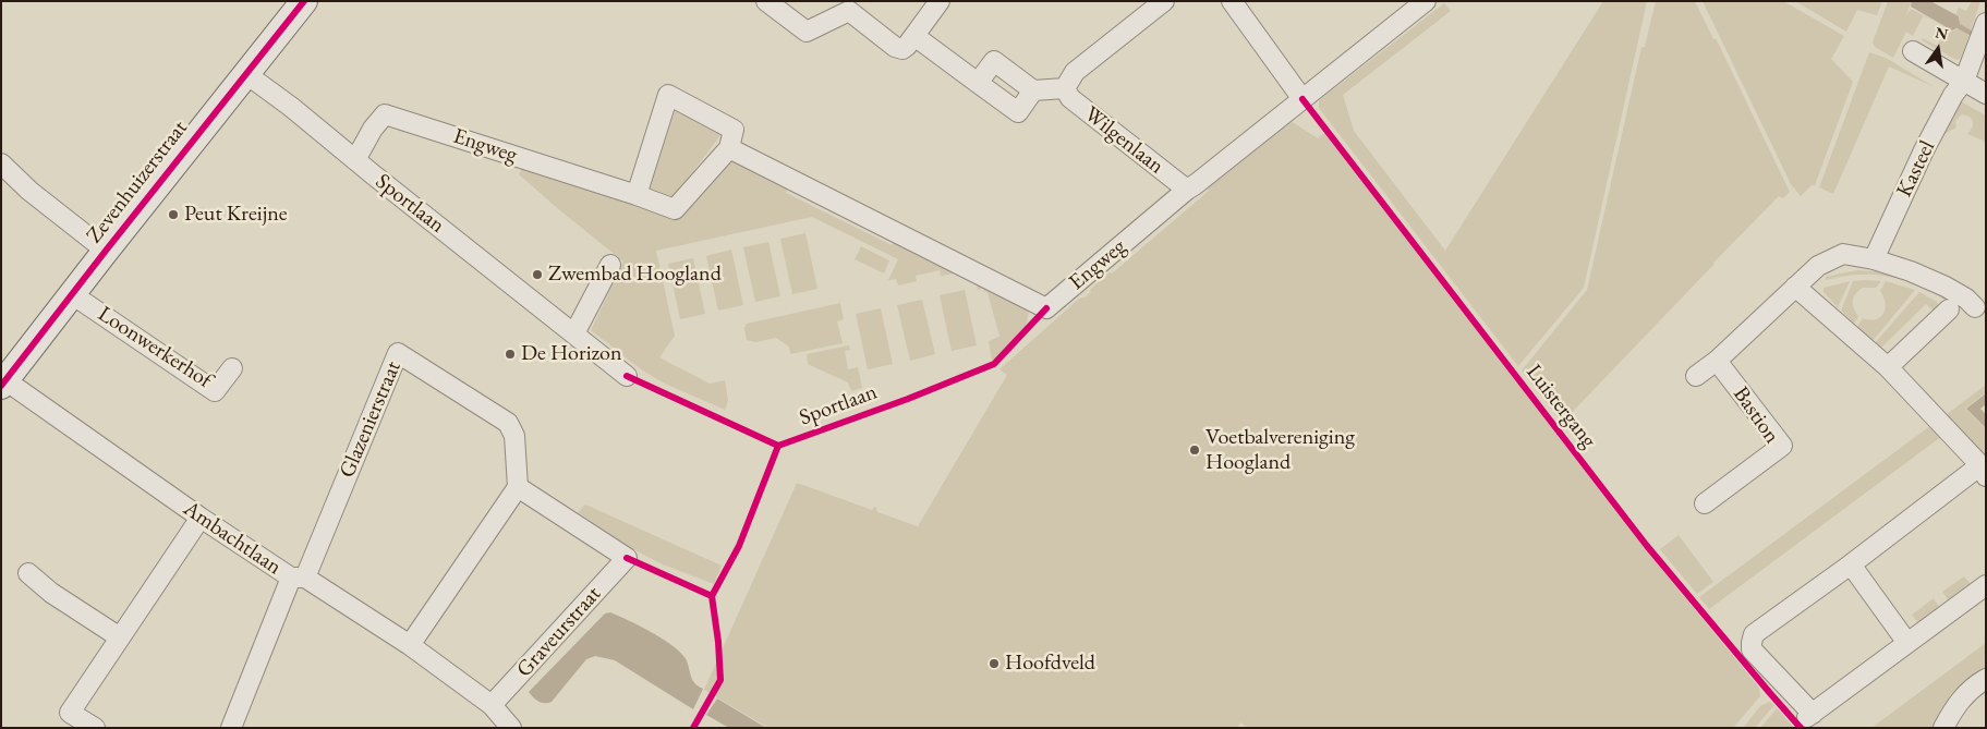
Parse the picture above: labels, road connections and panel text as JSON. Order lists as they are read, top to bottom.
{
  "streets": {
    "street": [
      "Wilgenlaan",
      "Engweg",
      "Kasteel",
      "Zevenhuizerstraat",
      "Sportlaan",
      "Loonwerkerhof",
      "Bastion",
      "Glazenierstraat",
      "Ambachtlaan",
      "Graveurstraat"
    ],
    "cycle path": ["Luistergang"]
  },
  "crossings": [
    ["Wilgenlaan", "Engweg"],
    ["Engweg", "Sportlaan"],
    ["Zevenhuizerstraat", "Sportlaan"],
    ["Zevenhuizerstraat", "Loonwerkerhof"],
    ["Zevenhuizerstraat", "Ambachtlaan"],
    ["Glazenierstraat", "Ambachtlaan"],
    ["Glazenierstraat", "Graveurstraat"],
    ["Ambachtlaan", "Graveurstraat"]
  ],
  "places": [
    "Peut Kreijne",
    "Zwembad Hoogland",
    "De Horizon",
    "Voetbalvereniging Hoogland",
    "Hoofdveld"
  ],
  "north": "top"
}
